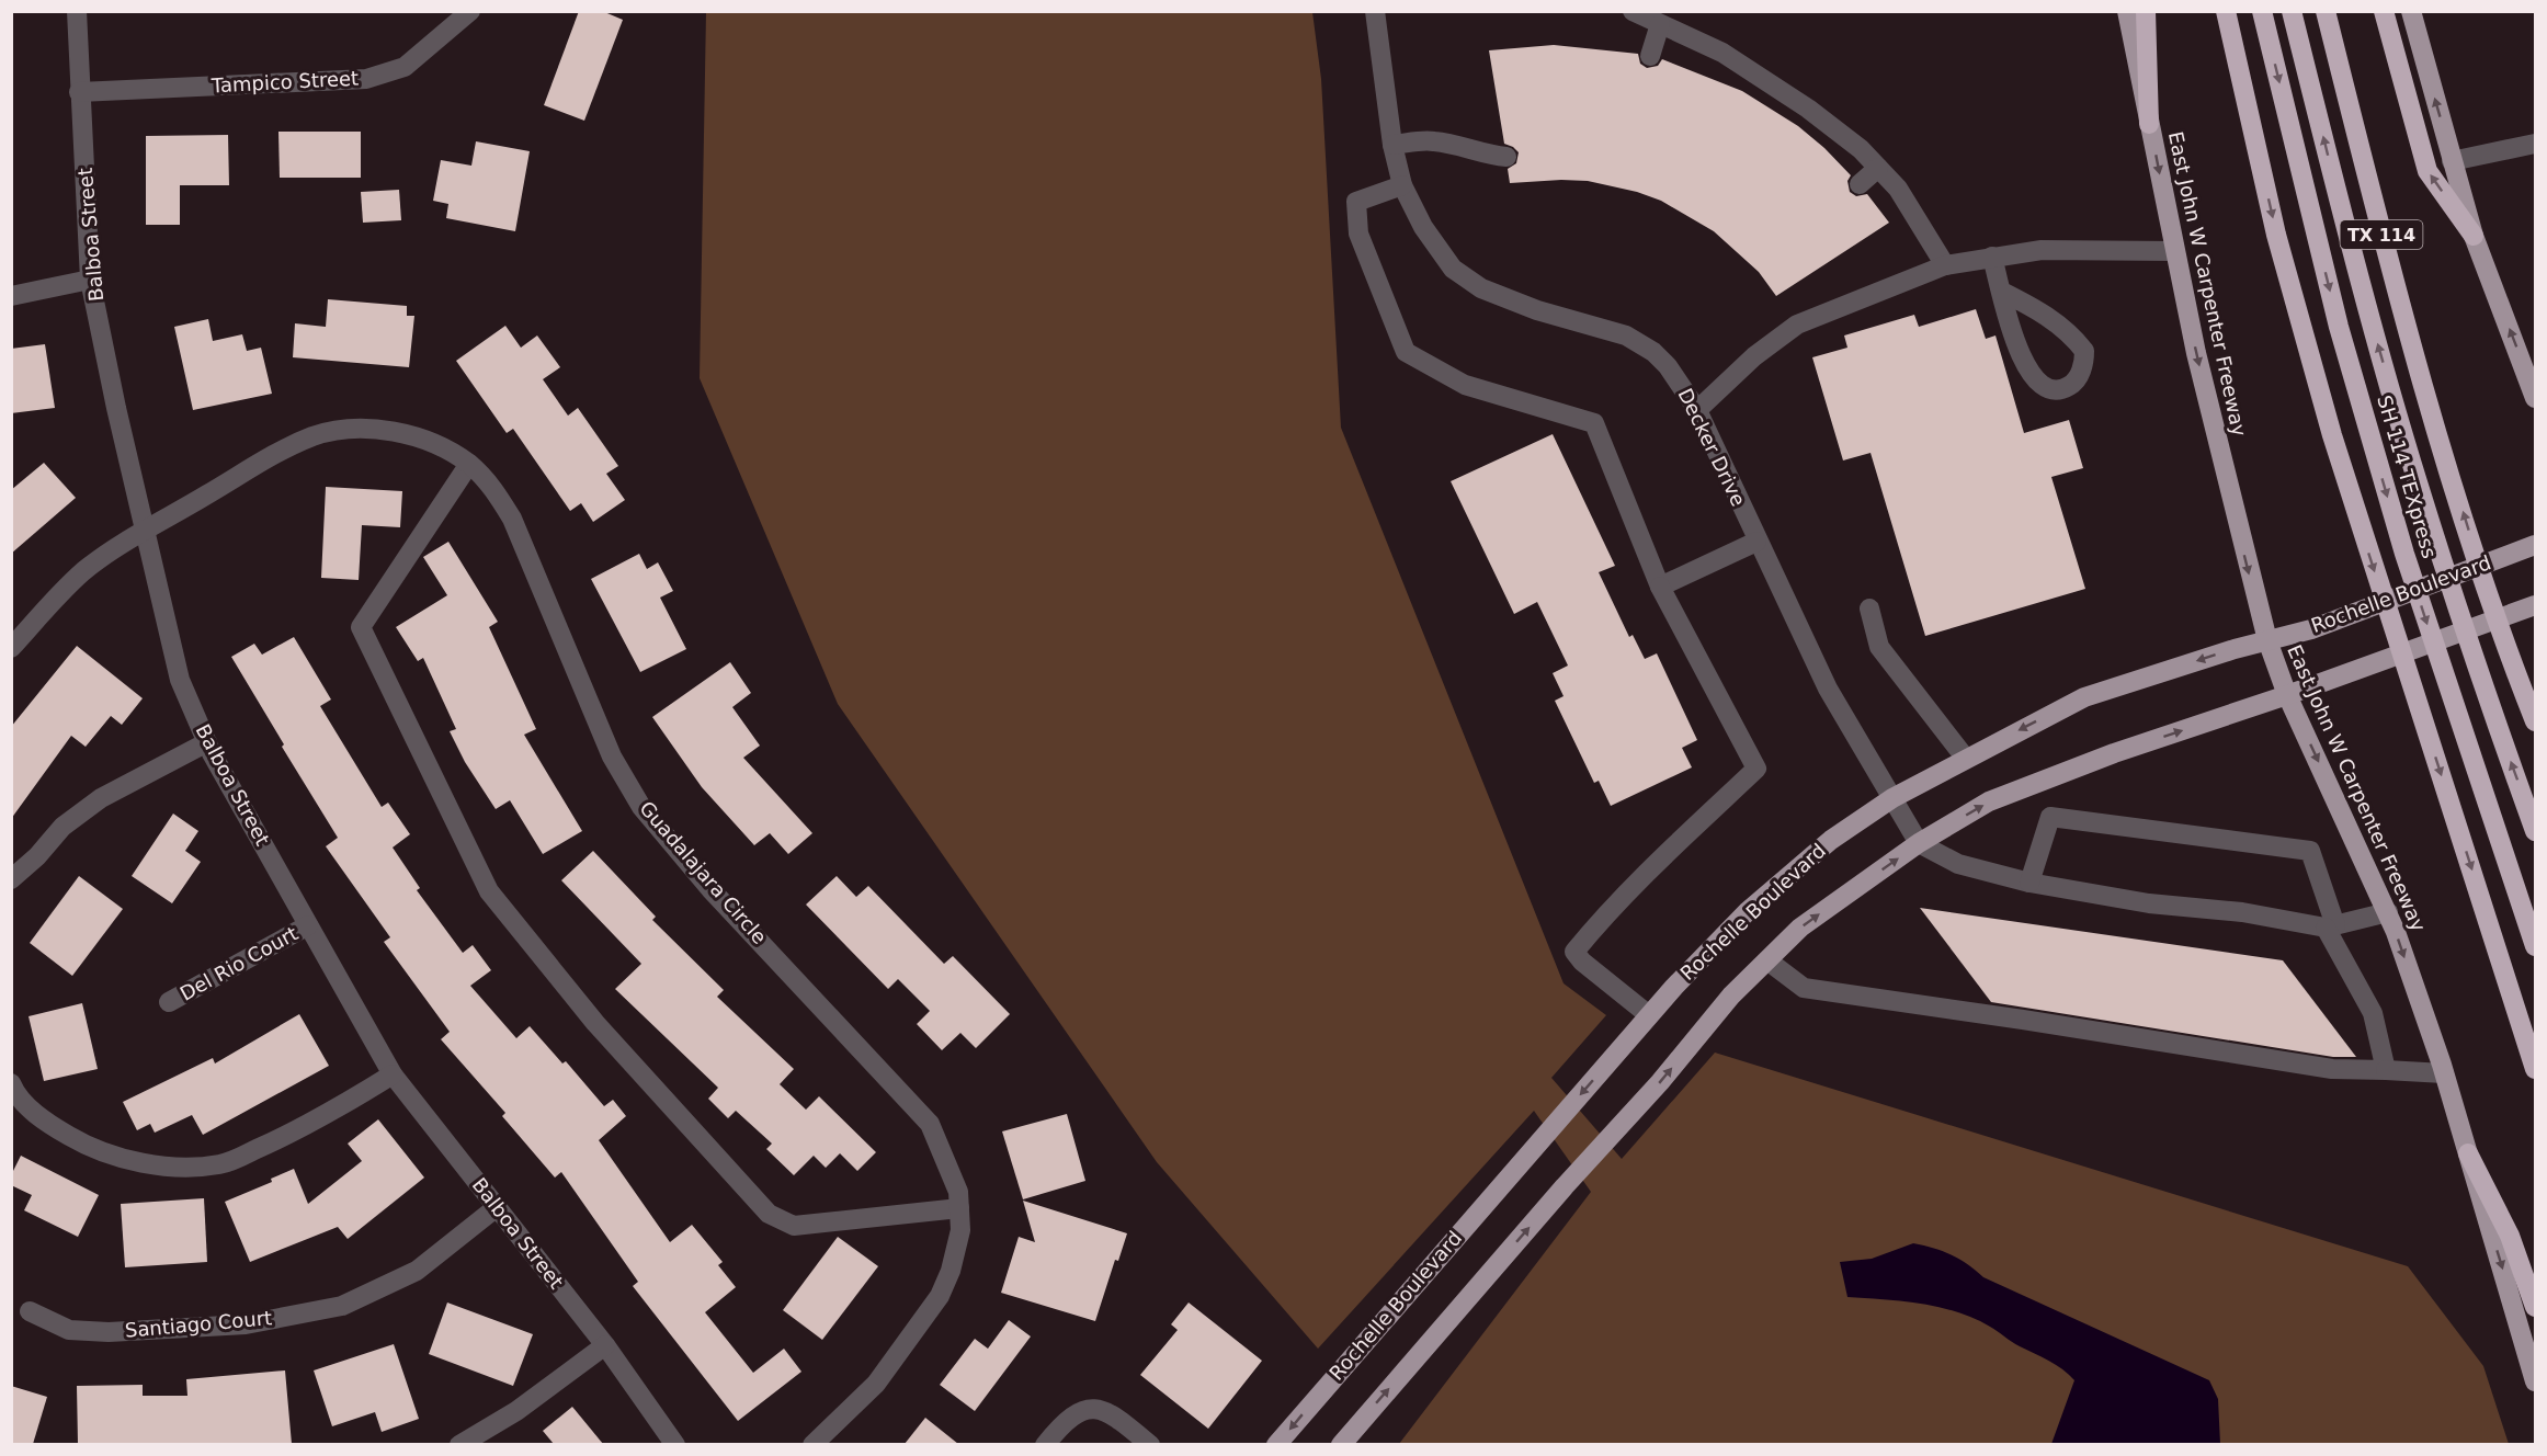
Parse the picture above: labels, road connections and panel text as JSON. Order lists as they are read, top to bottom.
{
  "streets": {
    "highway": ["TX 114", "SH 114 TEXpress"],
    "main road": ["East John W Carpenter Freeway", "Rochelle Boulevard"],
    "street": [
      "Tampico Street",
      "Balboa Street",
      "Decker Drive",
      "Guadalajara Circle",
      "Del Rio Court",
      "Santiago Court"
    ]
  },
  "crossings": [
    ["Tampico Street", "Balboa Street"],
    ["Balboa Street", "Guadalajara Circle"],
    ["Balboa Street", "Del Rio Court"],
    ["Balboa Street", "Santiago Court"],
    ["East John W Carpenter Freeway", "Rochelle Boulevard"],
    ["Decker Drive", "Rochelle Boulevard"]
  ],
  "one_way": ["East John W Carpenter Freeway"]
}
